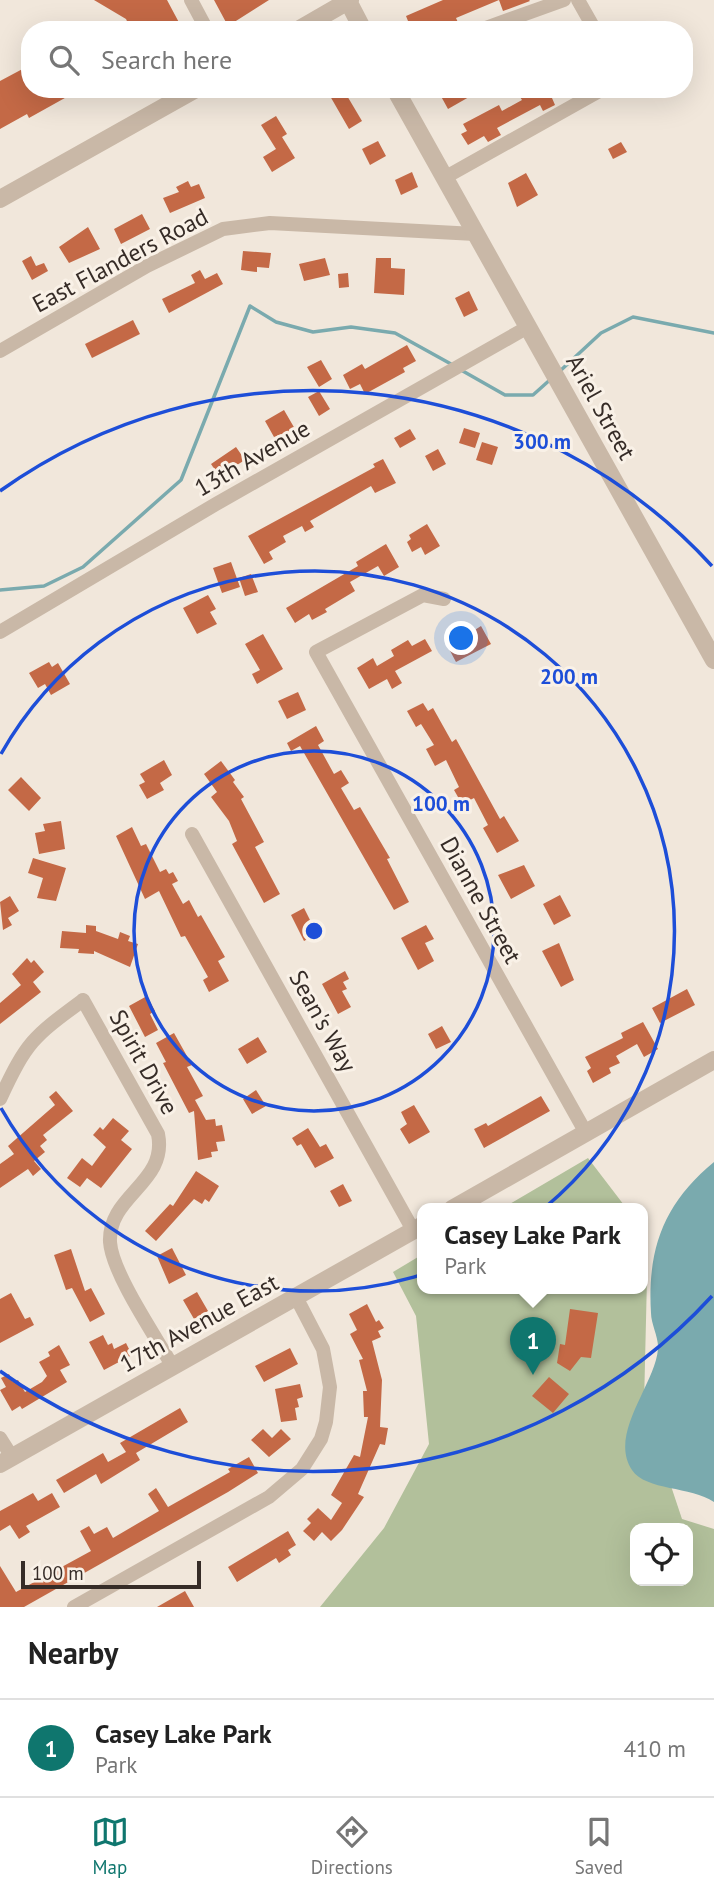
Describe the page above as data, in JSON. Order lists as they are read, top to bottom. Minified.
{"streets":{"street":["East Flanders Road","Ariel Street","13th Avenue","Dianne Street","Sean's Way","Spirit Drive","17th Avenue East"]},"crossings":[["East Flanders Road","Ariel Street"],["Ariel Street","13th Avenue"],["Spirit Drive","17th Avenue East"]],"scale_bar":"100 m","page":{"search":"Search here","popup":["Casey Lake Park","Park"],"pins":"1","scale":"100 m","heading":"Nearby","list":[{"mark":"1","name":"Casey Lake Park","note":"Park","value":"410 m"}],"nav":["Map","Directions","Saved"]},"rings":["300 m","200 m","100 m"]}
